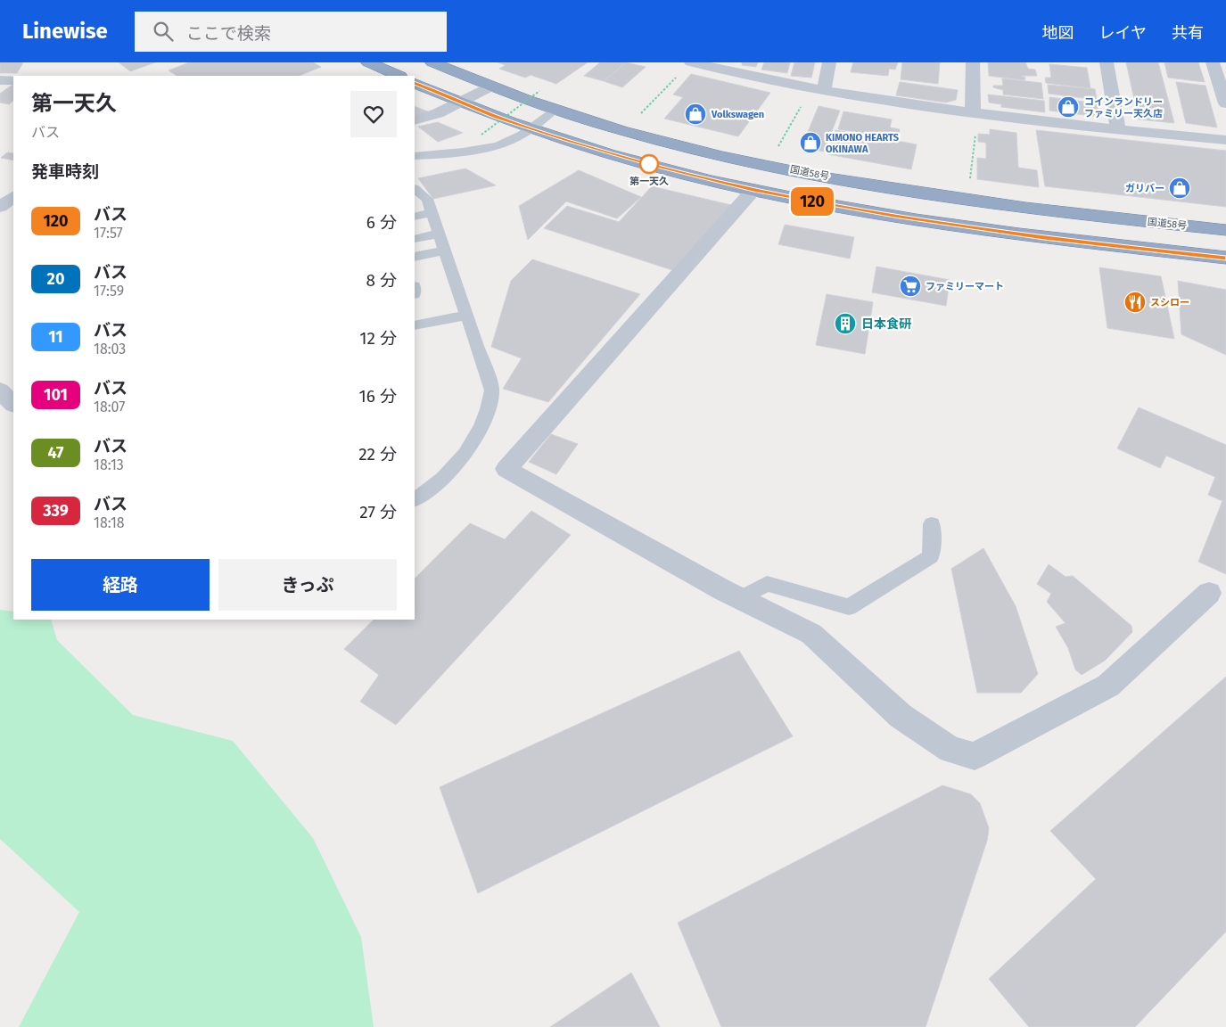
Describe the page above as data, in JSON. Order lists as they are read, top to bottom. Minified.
{"streets":{"highway":["国道58号"]},"places":{"shop":["コインランドリー ファミリー天久店","Volkswagen","KIMONO HEARTS OKINAWA","ガリバー"],"other":["第一天久"],"supermarket":["ファミリーマート"],"restaurant":["スシロー"],"building":["日本食研"]},"lines":["bus line 120"],"page":{"header":"Linewise","search":"ここで検索","nav":["地図","レイヤ","共有"],"on_map":"120","heading":[["第一天久","バス"],"発車時刻"],"list":[{"mark":"120","name":"バス","note":"17:57","value":"6 分"},{"mark":"20","name":"バス","note":"17:59","value":"8 分"},{"mark":"11","name":"バス","note":"18:03","value":"12 分"},{"mark":"101","name":"バス","note":"18:07","value":"16 分"},{"mark":"47","name":"バス","note":"18:13","value":"22 分"},{"mark":"339","name":"バス","note":"18:18","value":"27 分"}],"buttons":["経路","きっぷ"]}}
